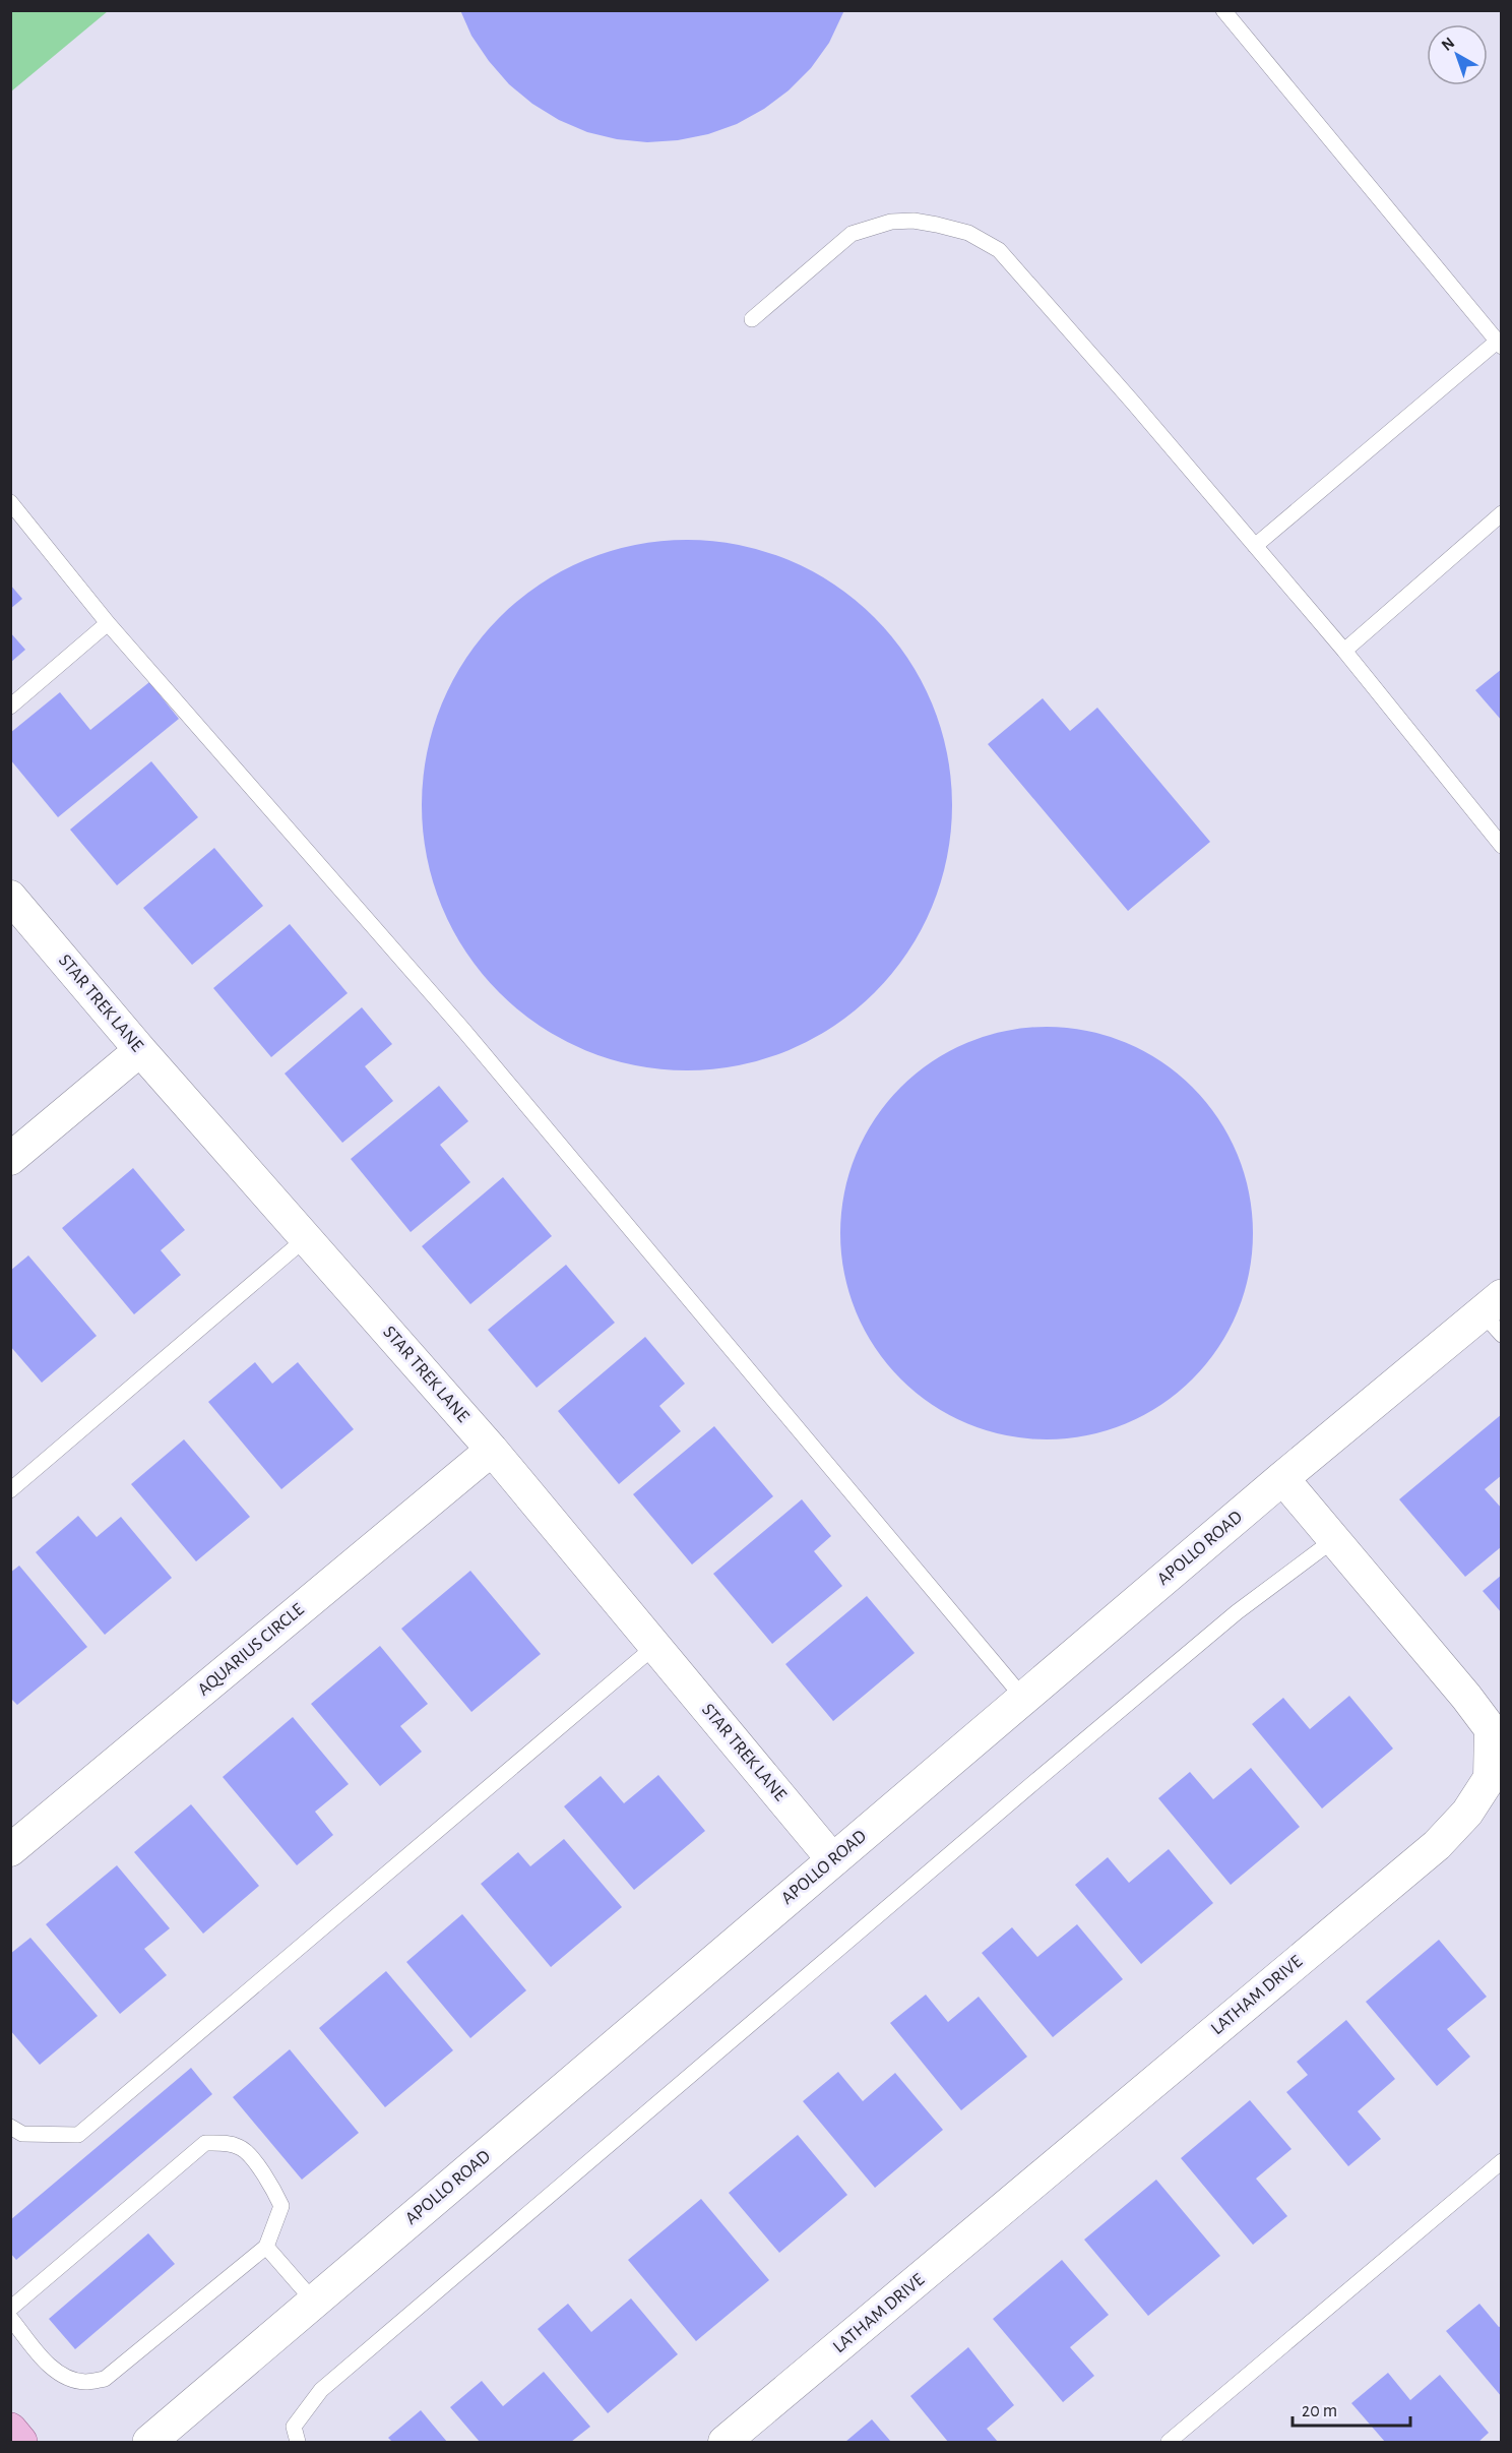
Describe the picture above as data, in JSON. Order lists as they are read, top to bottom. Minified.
{"streets":{"street":["STAR TREK LANE","APOLLO ROAD","AQUARIUS CIRCLE","LATHAM DRIVE"]},"crossings":[["STAR TREK LANE","APOLLO ROAD"],["STAR TREK LANE","AQUARIUS CIRCLE"],["APOLLO ROAD","LATHAM DRIVE"]],"scale_bar":"20 m","north":"top left"}
